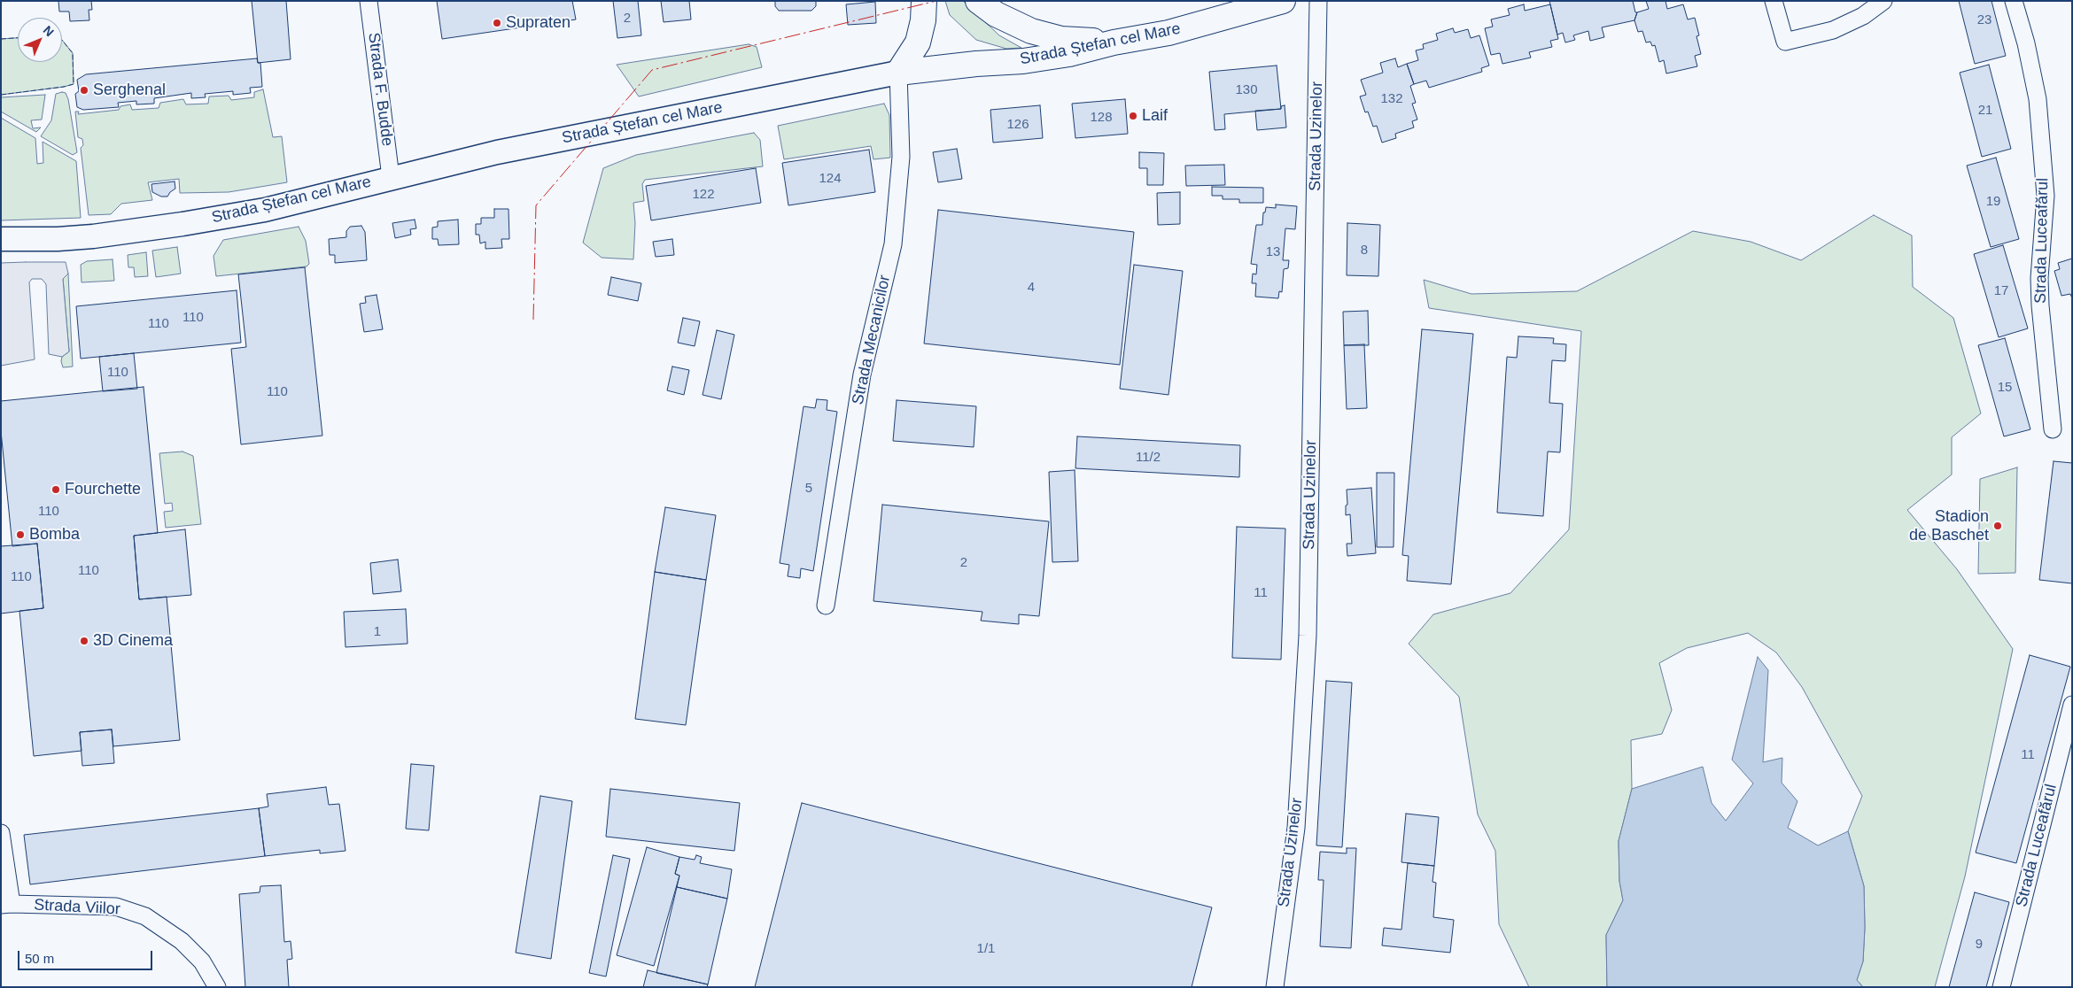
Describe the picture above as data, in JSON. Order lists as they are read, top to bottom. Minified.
{"streets":{"main road":["Strada Ștefan cel Mare"],"street":["Strada F. Budde","Strada Uzinelor","Strada Luceafărul","Strada Mecanicilor","Strada Viilor"]},"crossings":[["Strada Ștefan cel Mare","Strada F. Budde"],["Strada Ștefan cel Mare","Strada Mecanicilor"]],"places":["Supraten","Serghenal","Laif","Fourchette","Stadion de Baschet","Bomba","3D Cinema"],"house_numbers":["2","23","130","132","21","128","126","124","122","19","8","13","4","17","110","110","110","15","110","11/2","5","110","2","110","110","11","1","11","9","1/1"],"scale_bar":"50 m","north":"top right"}
